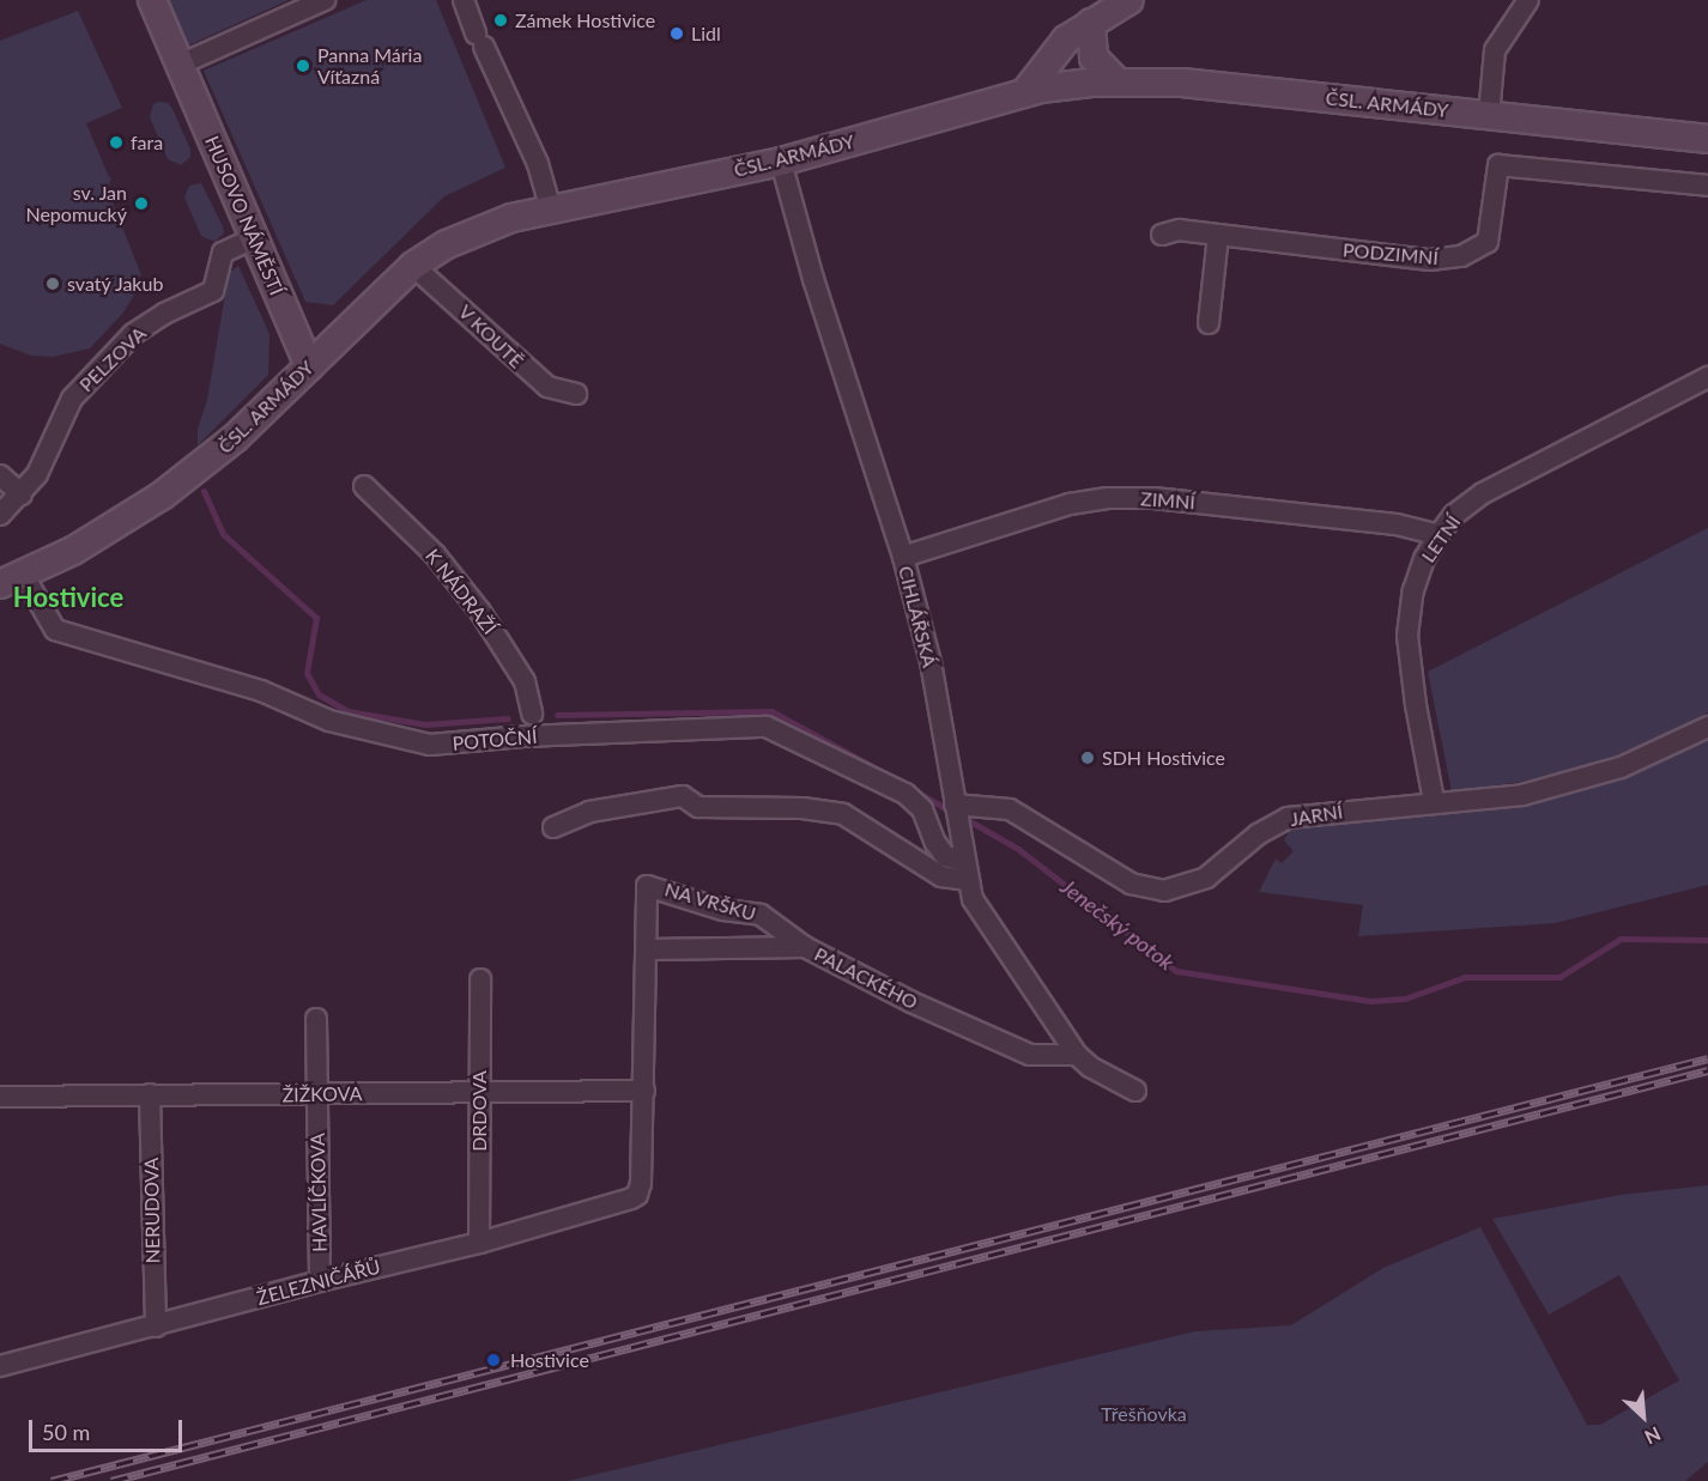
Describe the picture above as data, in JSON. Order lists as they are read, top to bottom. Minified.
{"streets":{"main road":["ČSL. ARMÁDY","HUSOVO NÁMĚSTÍ"],"street":["PODZIMNÍ","V KOUTĚ","PELZOVA","ZIMNÍ","LETNÍ","K NÁDRAŽÍ","CIHLÁŘSKÁ","POTOČNÍ","JARNÍ","NA VRŠKU","PALACKÉHO","ŽIŽKOVA","DRDOVA","HAVLÍČKOVA","NERUDOVA","ŽELEZNIČÁŘŮ"]},"crossings":[["ČSL. ARMÁDY","HUSOVO NÁMĚSTÍ"],["ČSL. ARMÁDY","V KOUTĚ"],["ČSL. ARMÁDY","CIHLÁŘSKÁ"],["ČSL. ARMÁDY","POTOČNÍ"],["HUSOVO NÁMĚSTÍ","PELZOVA"],["ZIMNÍ","LETNÍ"],["ZIMNÍ","CIHLÁŘSKÁ"],["LETNÍ","JARNÍ"],["CIHLÁŘSKÁ","POTOČNÍ"],["CIHLÁŘSKÁ","JARNÍ"],["CIHLÁŘSKÁ","PALACKÉHO"],["NA VRŠKU","PALACKÉHO"],["ŽIŽKOVA","DRDOVA"],["ŽIŽKOVA","HAVLÍČKOVA"],["ŽIŽKOVA","NERUDOVA"],["ŽIŽKOVA","ŽELEZNIČÁŘŮ"],["DRDOVA","ŽELEZNIČÁŘŮ"],["HAVLÍČKOVA","ŽELEZNIČÁŘŮ"],["NERUDOVA","ŽELEZNIČÁŘŮ"]],"districts":["Hostivice"],"water":["Jenečský potok"],"parks":["Třešňovka"],"places":["Zámek Hostivice","Lidl","Panna Mária Víťazná","fara","sv. Jan Nepomucký","svatý Jakub","SDH Hostivice","Hostivice"],"scale_bar":"50 m","north":"bottom right"}
